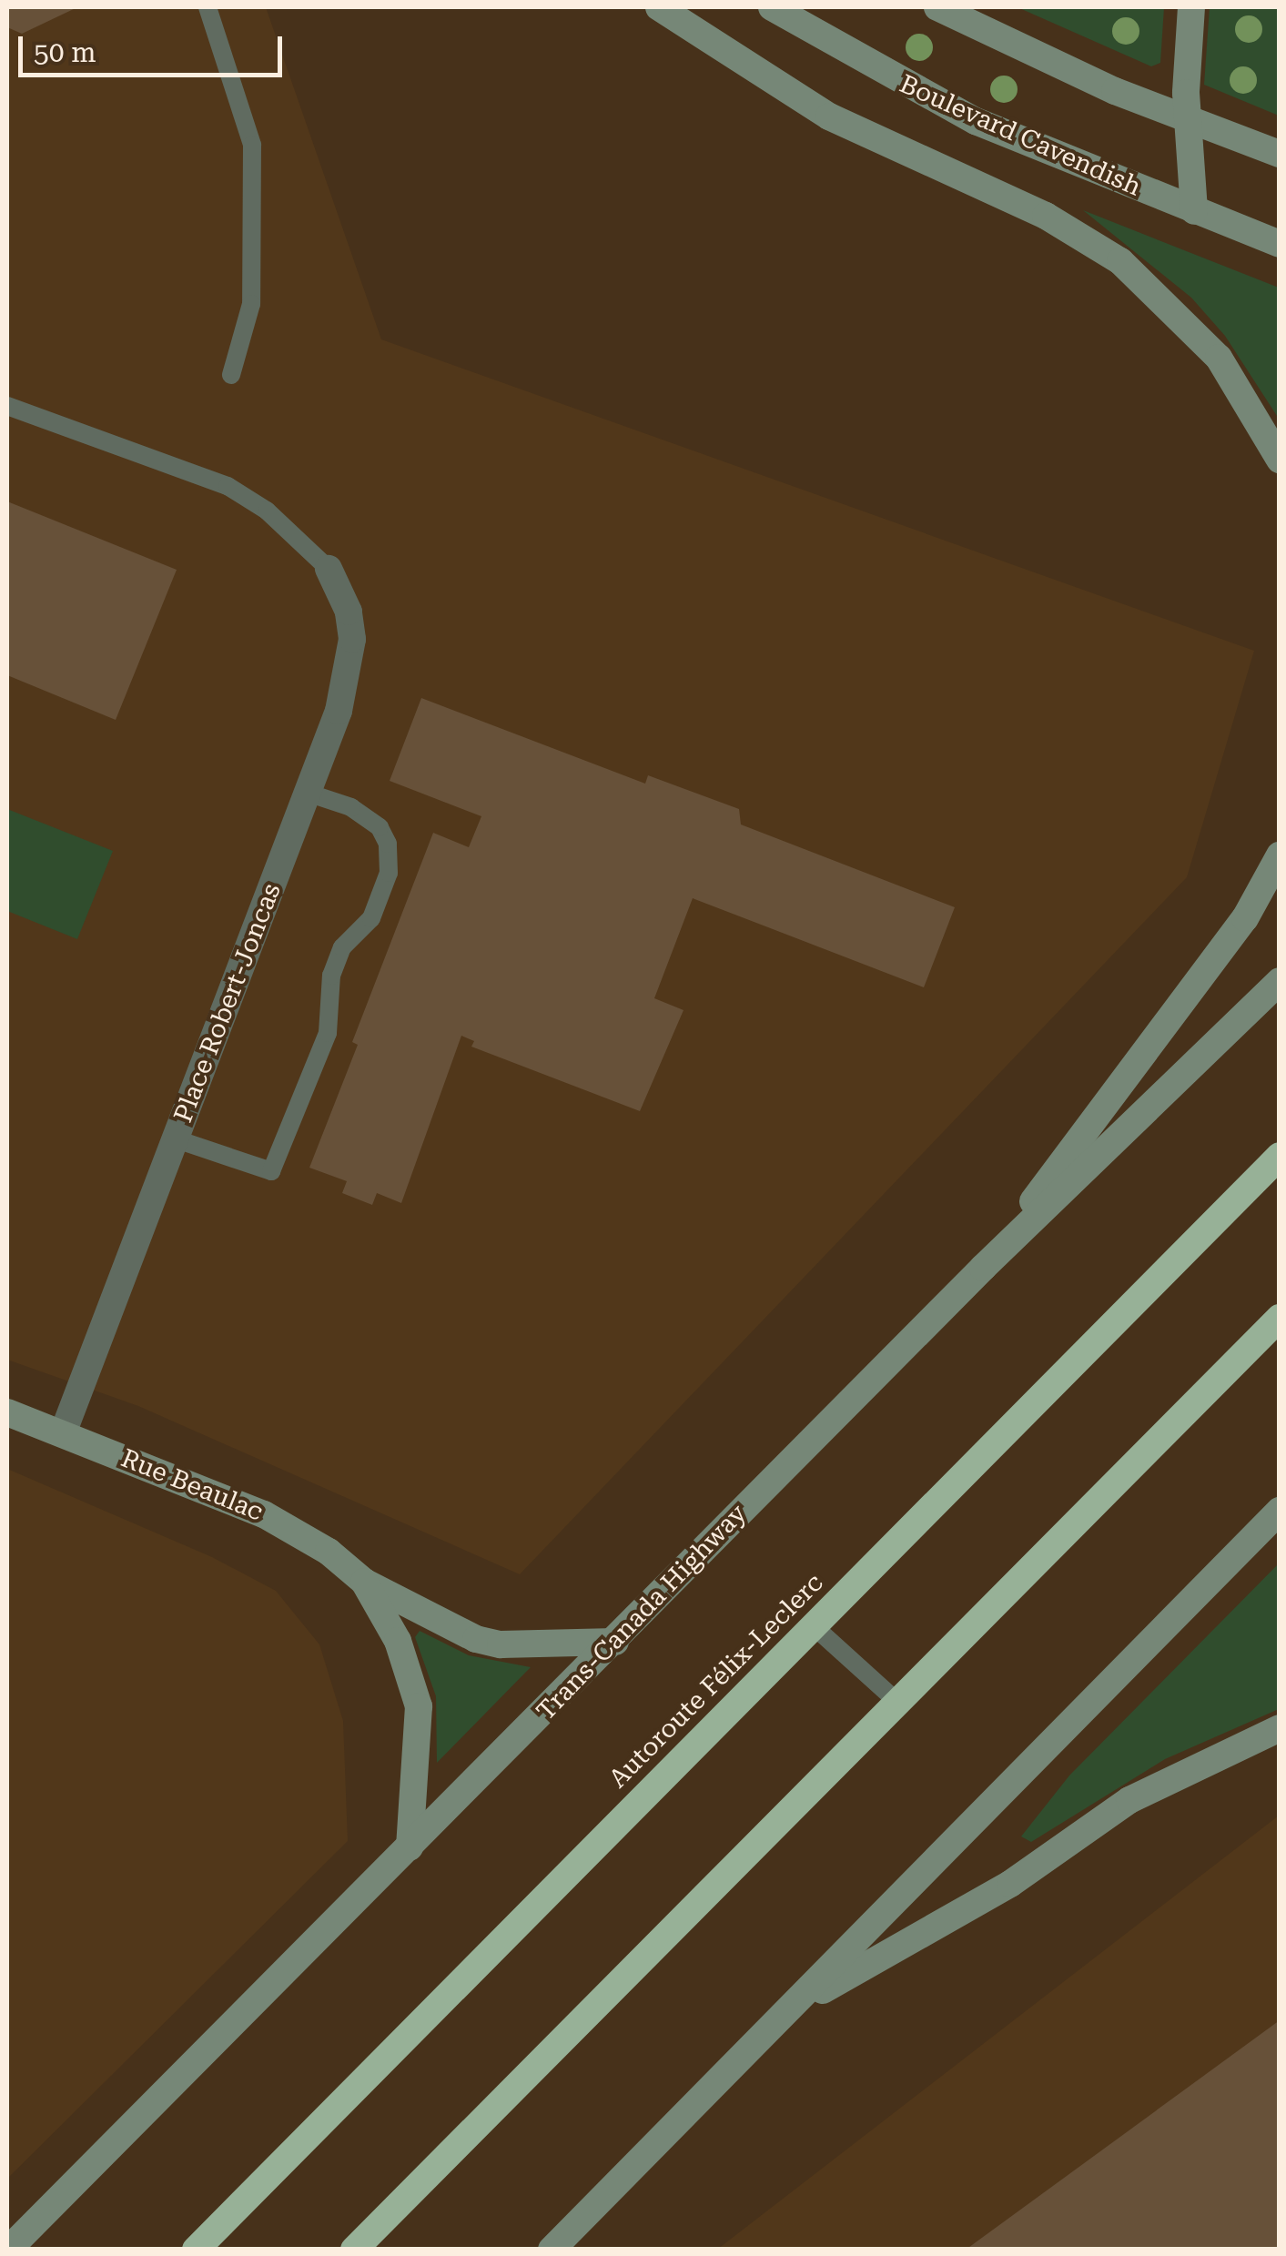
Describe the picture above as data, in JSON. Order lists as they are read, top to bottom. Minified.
{"streets":{"highway":["Autoroute Félix-Leclerc"],"main road":["Boulevard Cavendish","Rue Beaulac","Trans-Canada Highway"],"street":["Place Robert-Joncas"]},"crossings":[["Place Robert-Joncas","Rue Beaulac"],["Rue Beaulac","Trans-Canada Highway"]],"scale_bar":"50 m"}
